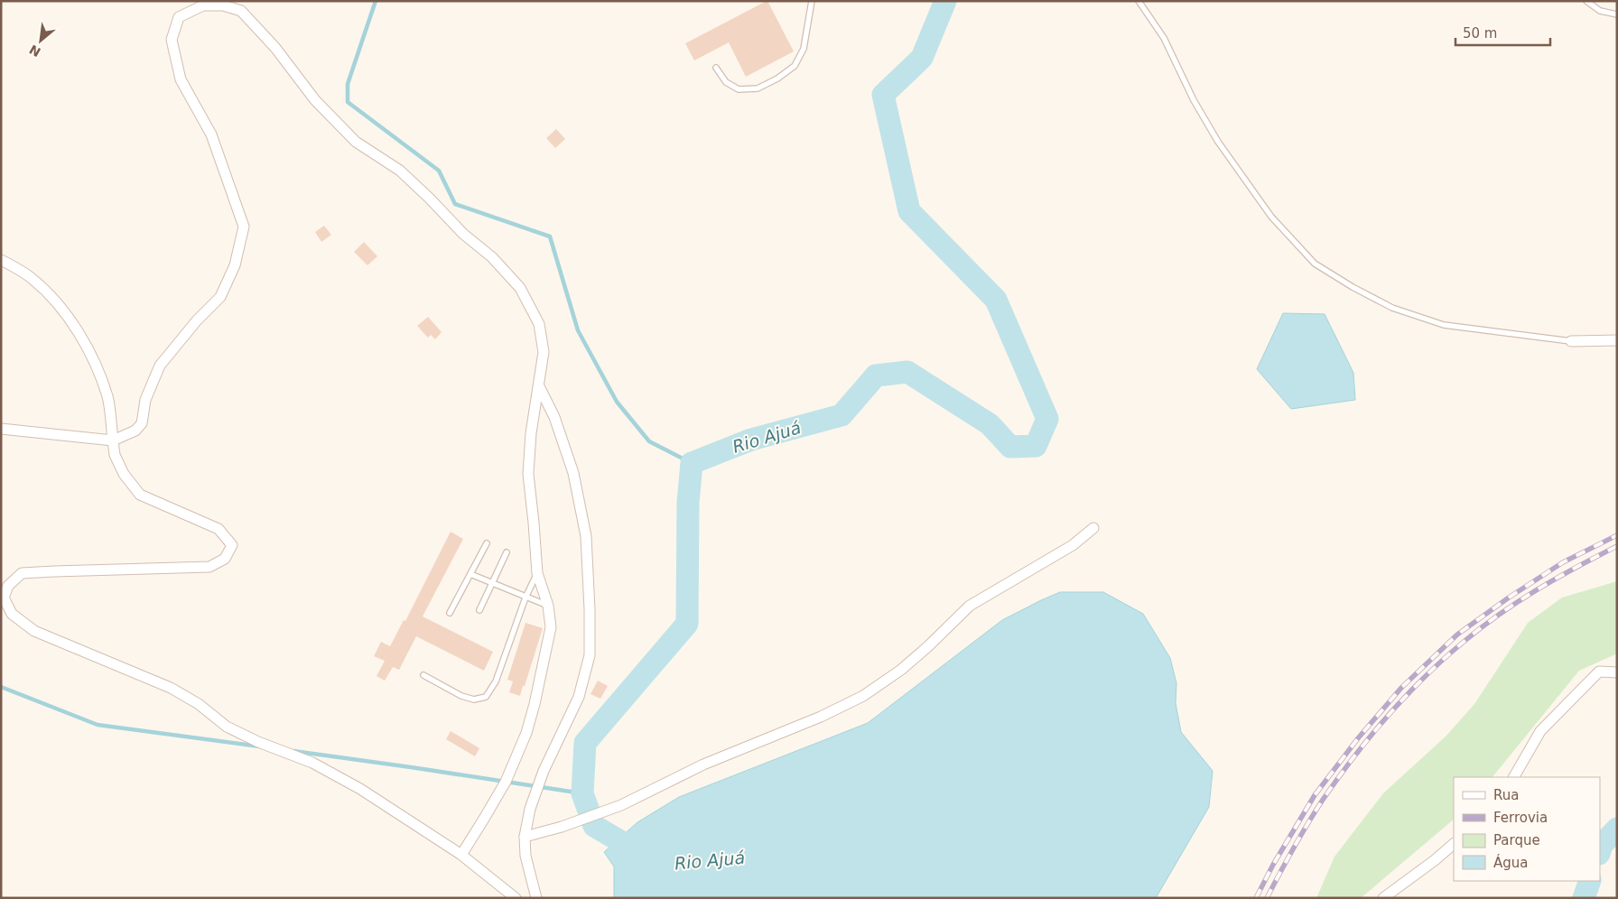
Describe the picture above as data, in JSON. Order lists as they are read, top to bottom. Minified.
{"water":["Rio Ajuá"],"legend":["Rua","Ferrovia","Parque","Água"],"scale_bar":"50 m","north":"bottom left"}
